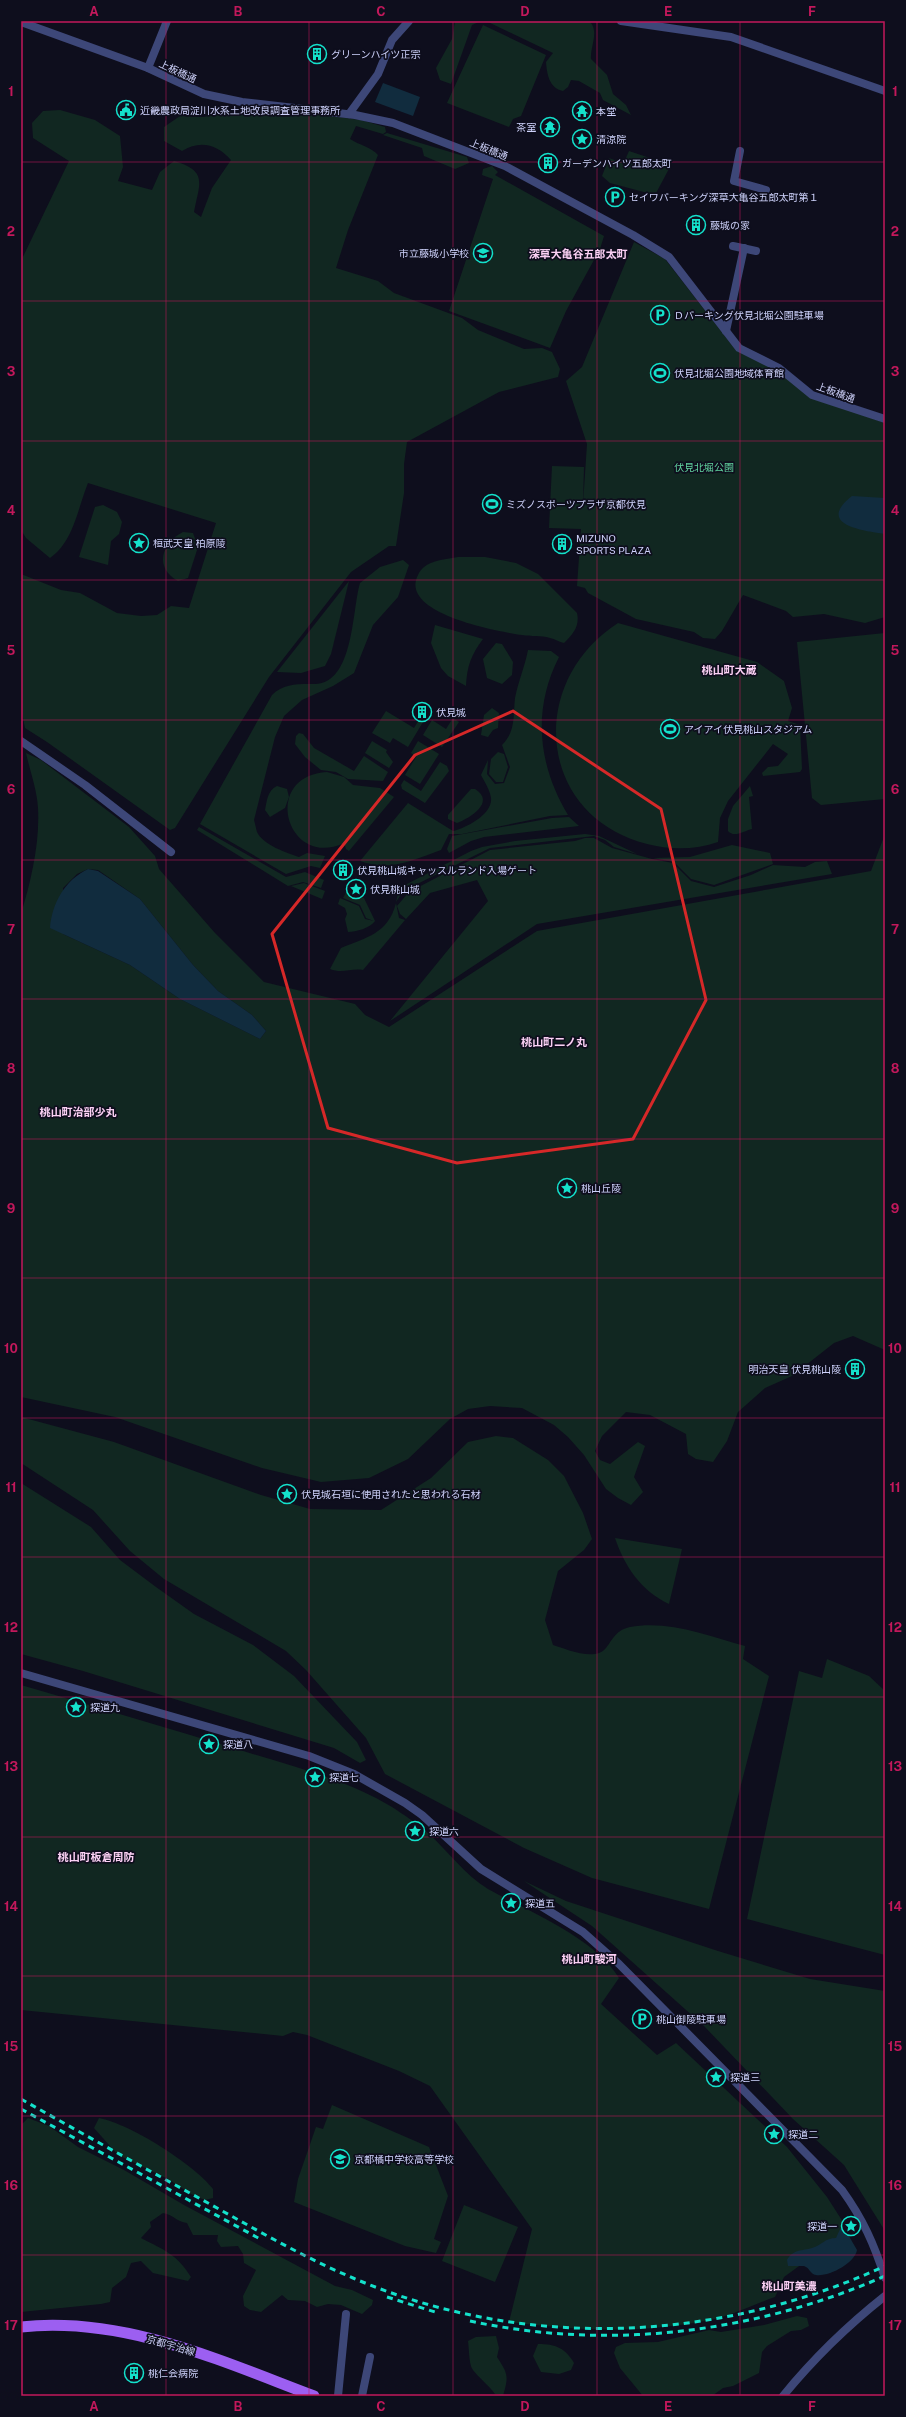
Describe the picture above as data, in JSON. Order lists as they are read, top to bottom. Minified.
{"streets":{"main road":["京都宇治線"],"street":["上板橋通"]},"districts":["深草大亀谷五郎太町","桃山町大蔵","桃山町二ノ丸","桃山町治部少丸","桃山町板倉周防","桃山町駿河","桃山町美濃"],"parks":["伏見北堀公園"],"places":{"building":["グリーンハイツ正宗","ガーデンハイツ五郎太町","藤城の家","MIZUNO SPORTS PLAZA","伏見城","伏見桃山城キャッスルランド入場ゲート","明治天皇 伏見桃山陵","桃仁会病院"],"public building":["近畿農政局淀川水系土地改良調査管理事務所"],"temple":["本堂","茶室"],"place":["清涼院","桓武天皇 柏原陵","伏見桃山城","桃山丘陵","伏見城石垣に使用されたと思われる石材","探道九","探道八","探道七","探道六","探道五","探道三","探道二","探道一"],"parking":["セイワパーキング深草大亀谷五郎太町第１","Ｄパーキング伏見北堀公園駐車場","桃山御陵駐車場"],"school or university":["市立藤城小学校","京都橘中学校高等学校"],"sports":["伏見北堀公園地域体育館","ミズノスポーツプラザ京都伏見","アイアイ伏見桃山スタジアム"]},"grid":{"columns":["A","B","C","D","E","F"],"rows":["1","2","3","4","5","6","7","8","9","10","11","12","13","14","15","16","17"]}}
